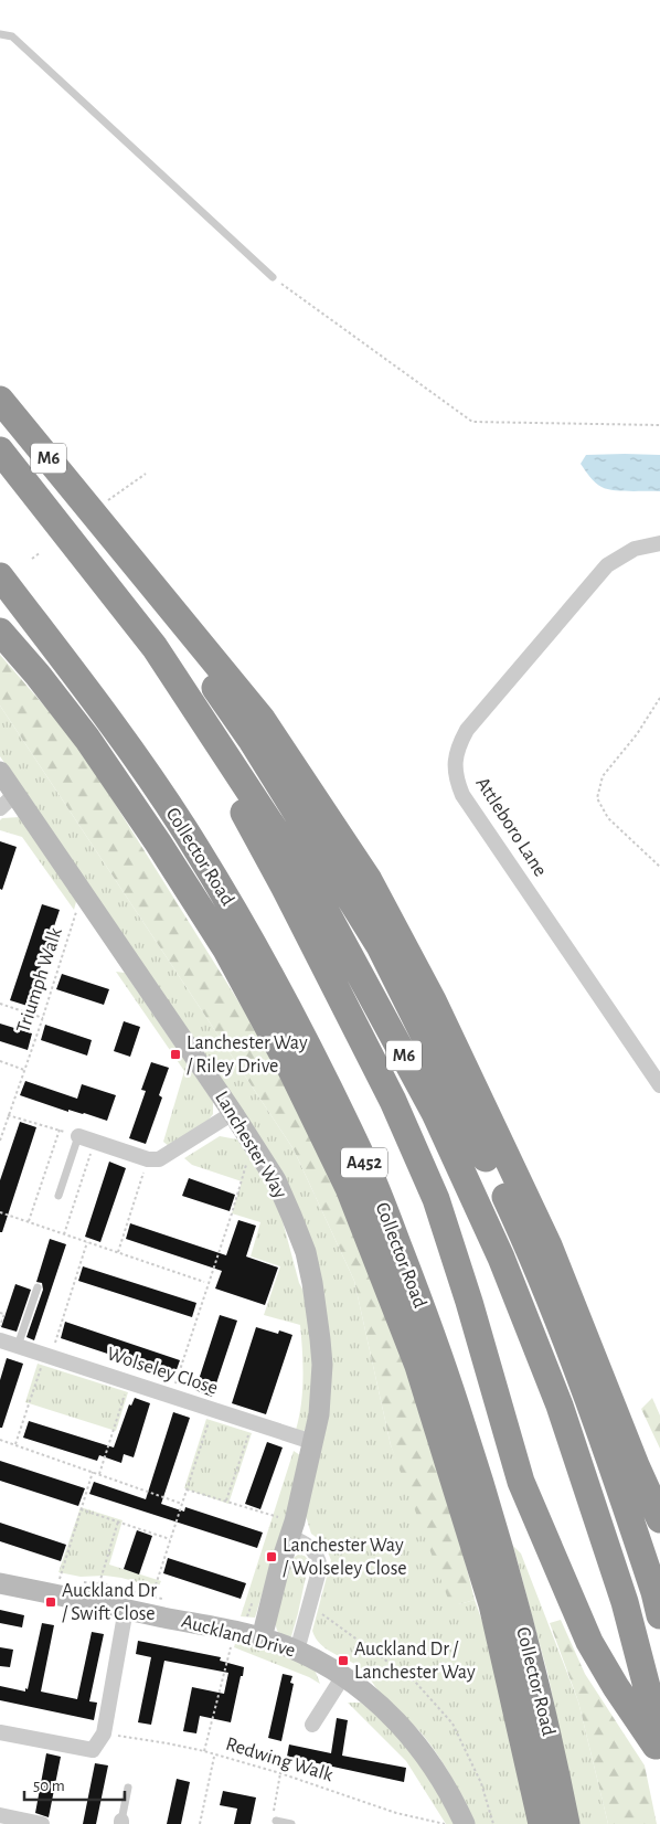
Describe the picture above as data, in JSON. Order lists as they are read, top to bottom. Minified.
{"streets":{"highway":["M6","Collector Road","A452"],"street":["Attleboro Lane","Lanchester Way","Wolseley Close","Auckland Drive"],"path":["Triumph Walk","Redwing Walk"]},"crossings":[["Triumph Walk","Lanchester Way"],["Lanchester Way","Wolseley Close"],["Lanchester Way","Auckland Drive"]],"places":{"transit":["Lanchester Way / Riley Drive","Lanchester Way / Wolseley Close","Auckland Dr / Swift Close","Auckland Dr / Lanchester Way"]},"scale_bar":"50 m"}
